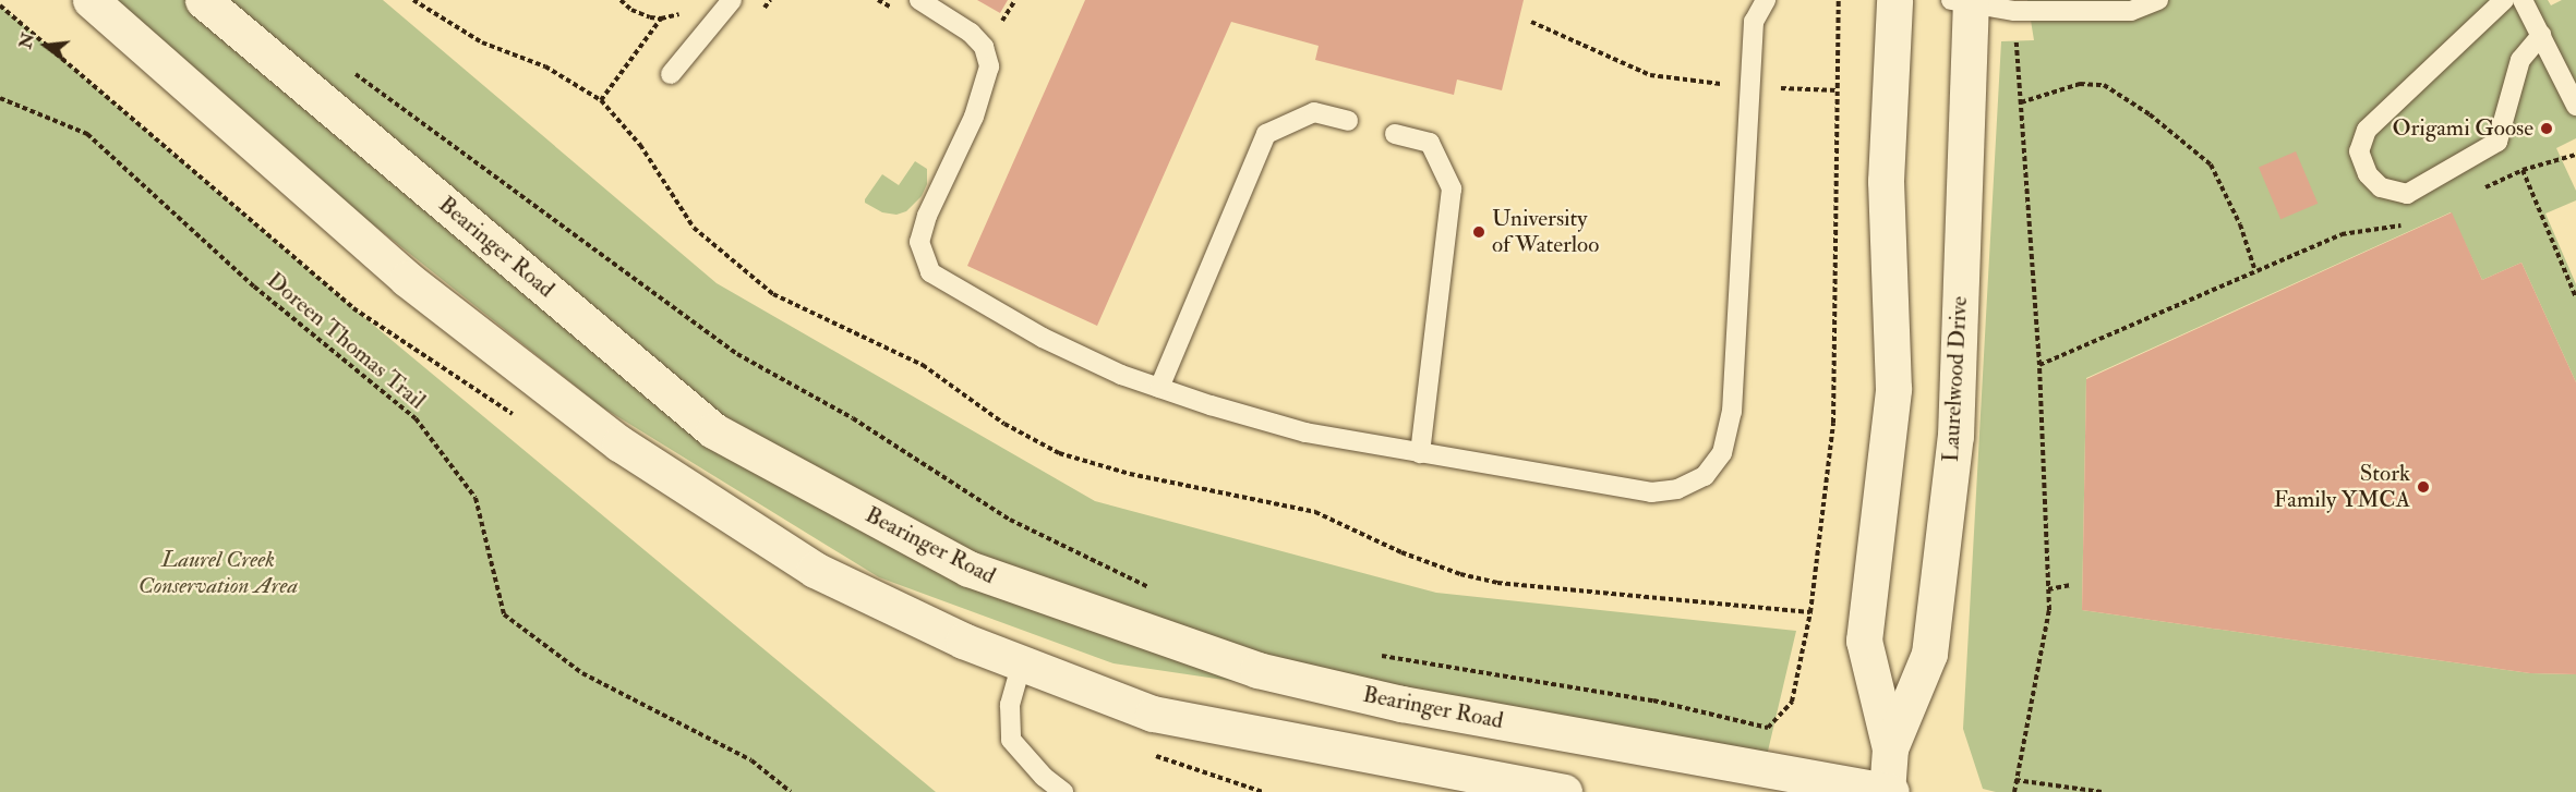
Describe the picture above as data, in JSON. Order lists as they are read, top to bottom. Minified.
{"streets":{"main road":["Bearinger Road","Laurelwood Drive"],"path":["Doreen Thomas Trail"]},"crossings":[["Bearinger Road","Laurelwood Drive"]],"parks":["Laurel Creek Conservation Area"],"places":["Origami Goose","University of Waterloo","Stork Family YMCA"],"north":"left"}
